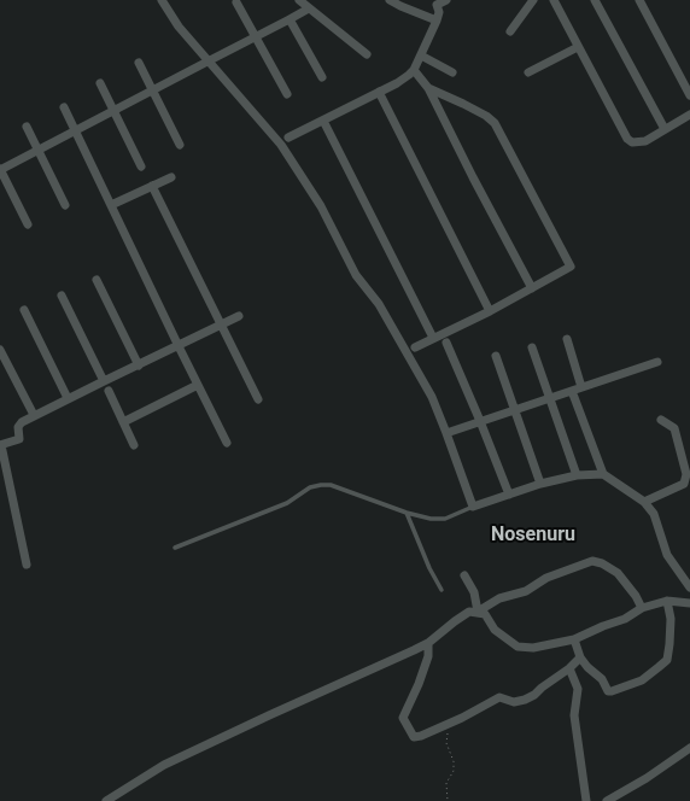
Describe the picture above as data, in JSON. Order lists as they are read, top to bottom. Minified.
{"districts":["Nosenuru"]}
